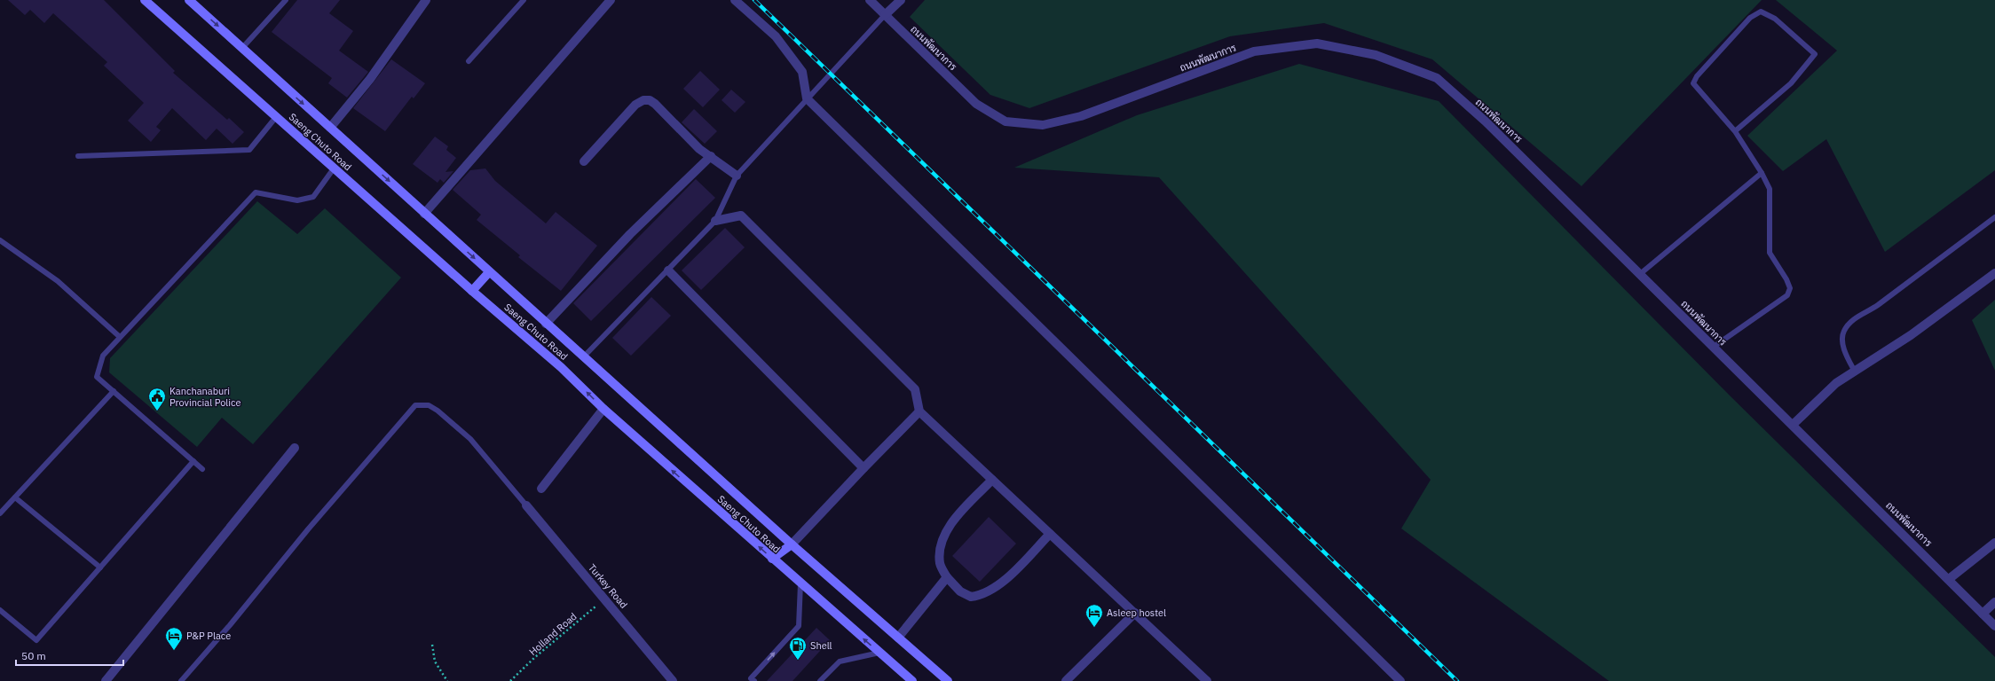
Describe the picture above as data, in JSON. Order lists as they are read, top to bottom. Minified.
{"streets":{"main road":["Saeng Chuto Road"],"street":["ถนนพัฒนาการ","Turkey Road"],"path":["Holland Road"]},"crossings":[["Turkey Road","Holland Road"]],"places":{"public building":["Kanchanaburi Provincial Police"],"hotel":["Asleep hostel","P&P Place"],"fuel station":["Shell"]},"scale_bar":"50 m"}
